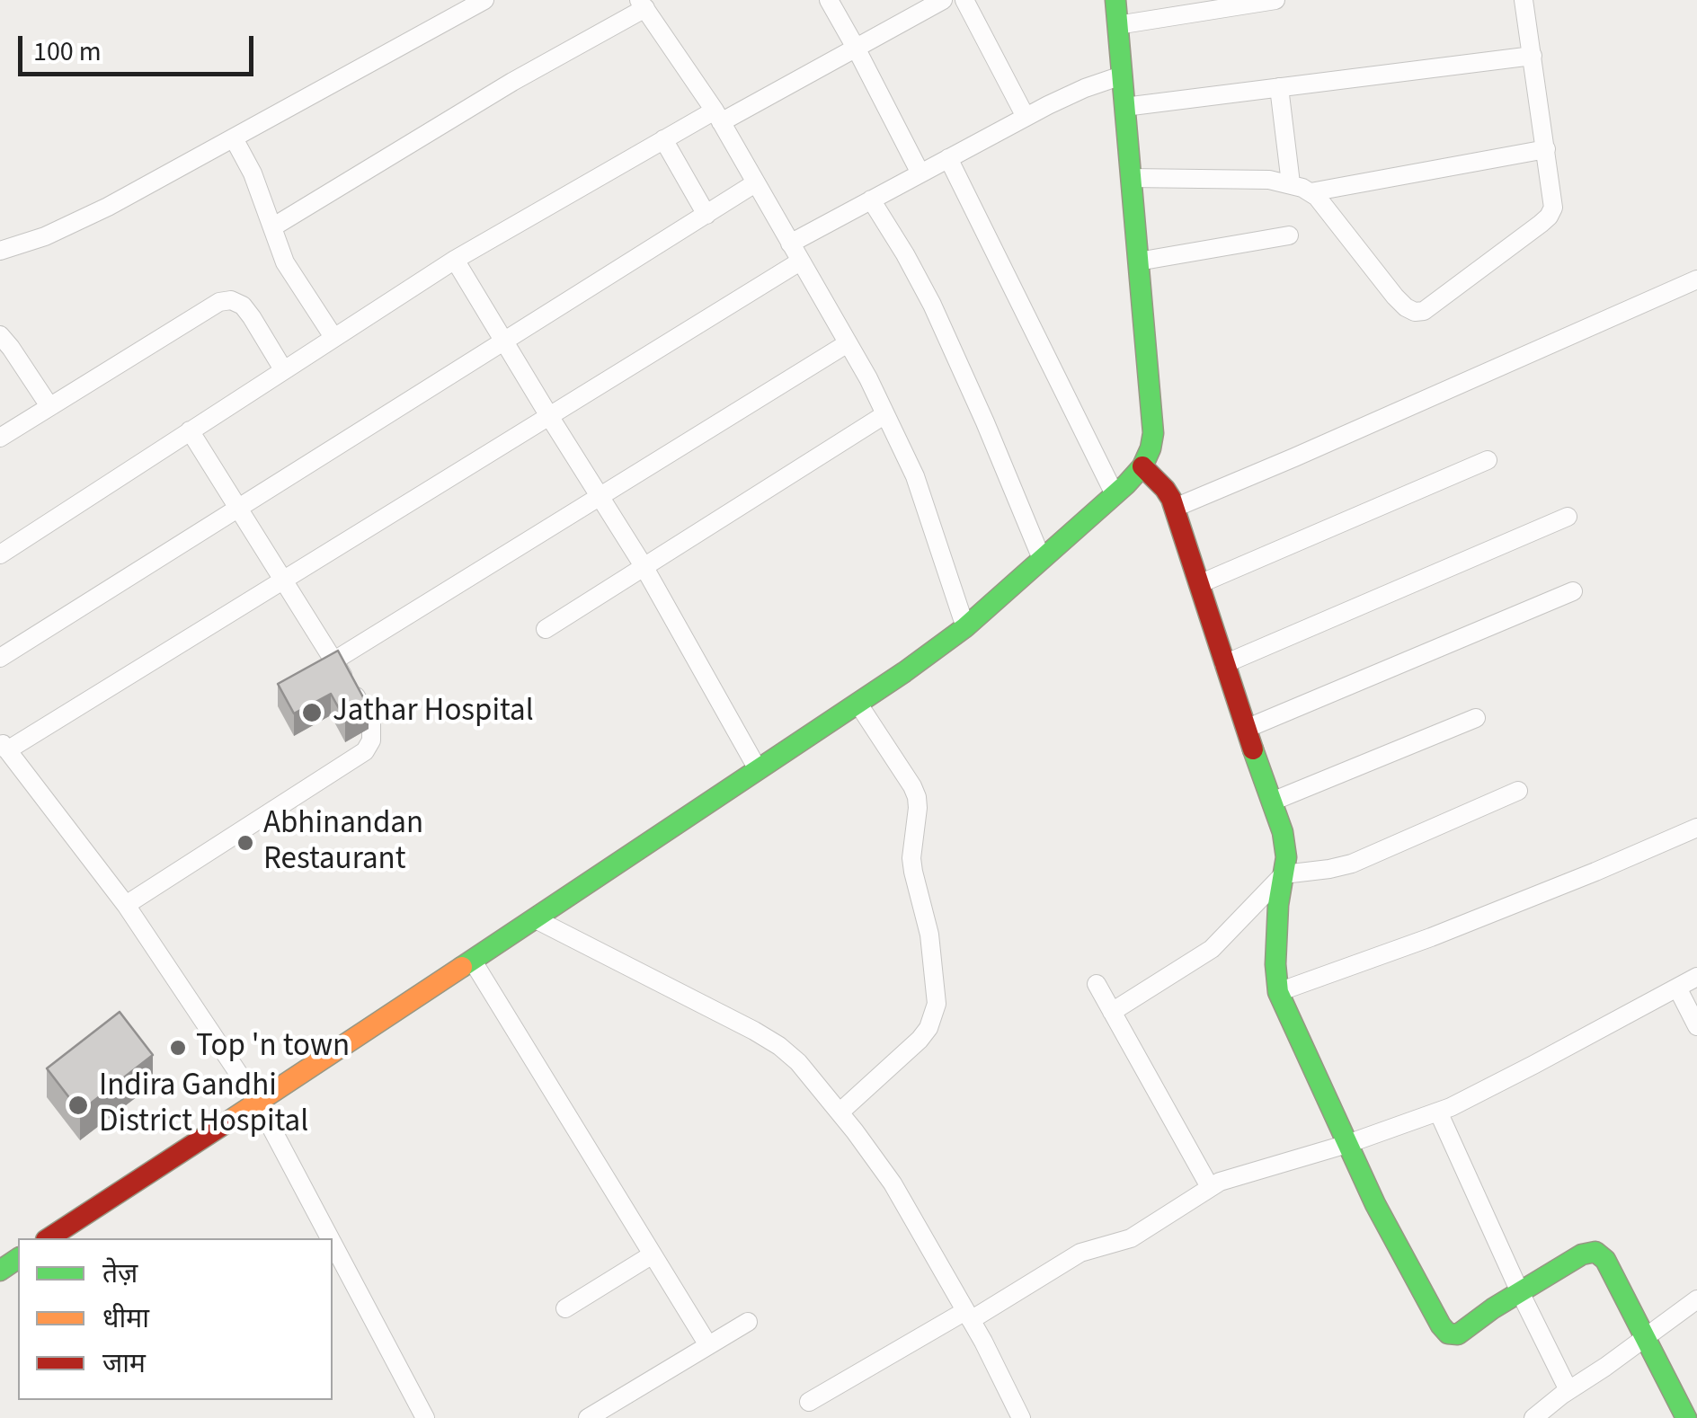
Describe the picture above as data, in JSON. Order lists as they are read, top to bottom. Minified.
{"places":["Jathar Hospital","Abhinandan Restaurant","Top 'n town","Indira Gandhi District Hospital"],"legend":["तेज़","धीमा","जाम"],"scale_bar":"100 m"}
